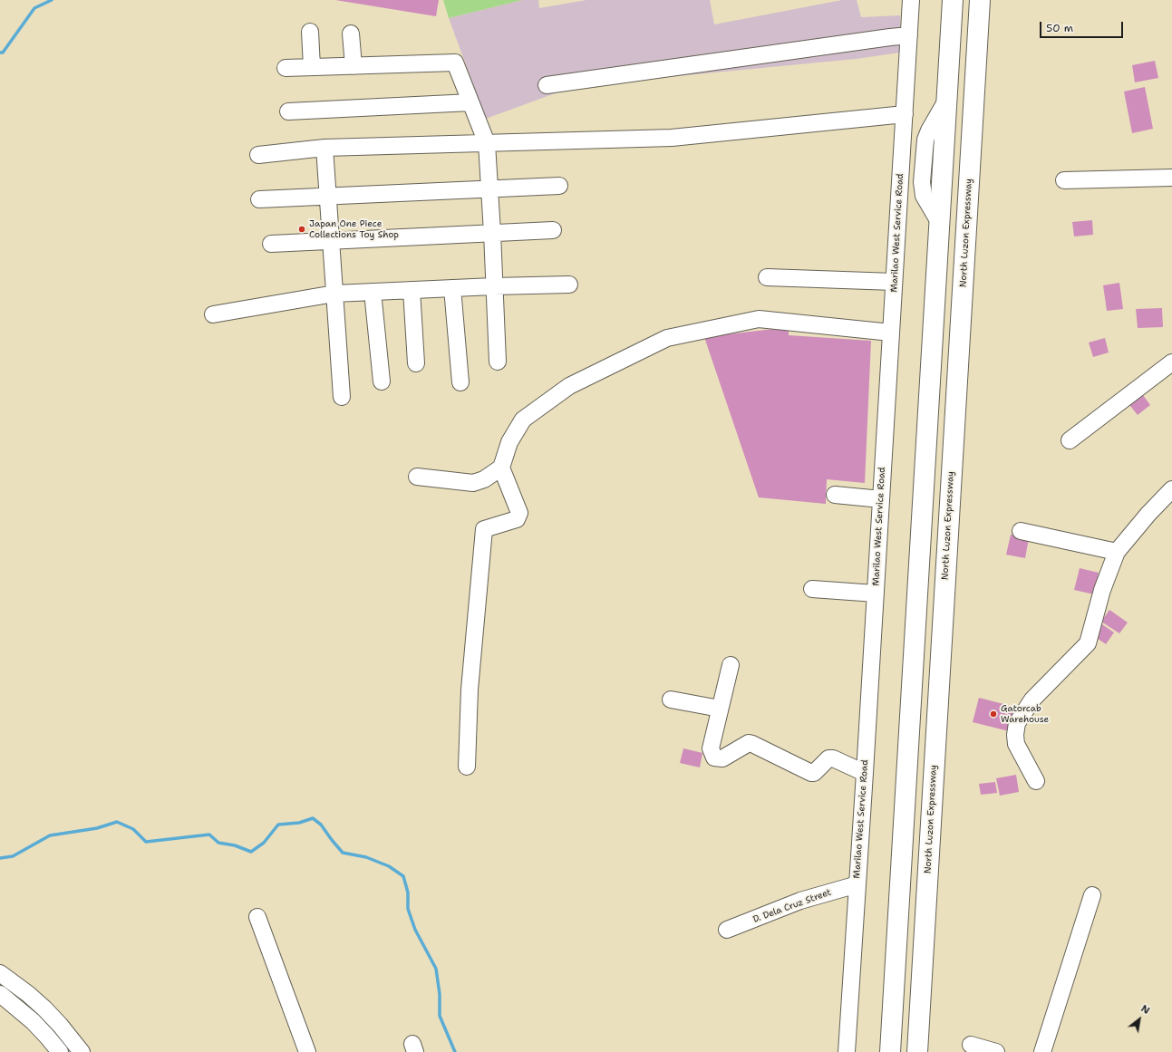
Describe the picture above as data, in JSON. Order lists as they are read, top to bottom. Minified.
{"streets":{"highway":["North Luzon Expressway"],"street":["Marilao West Service Road","D. Dela Cruz Street"]},"crossings":[["Marilao West Service Road","D. Dela Cruz Street"]],"places":["Japan One Piece Collections Toy Shop","Gatorcab Warehouse"],"scale_bar":"50 m","north":"top right"}
